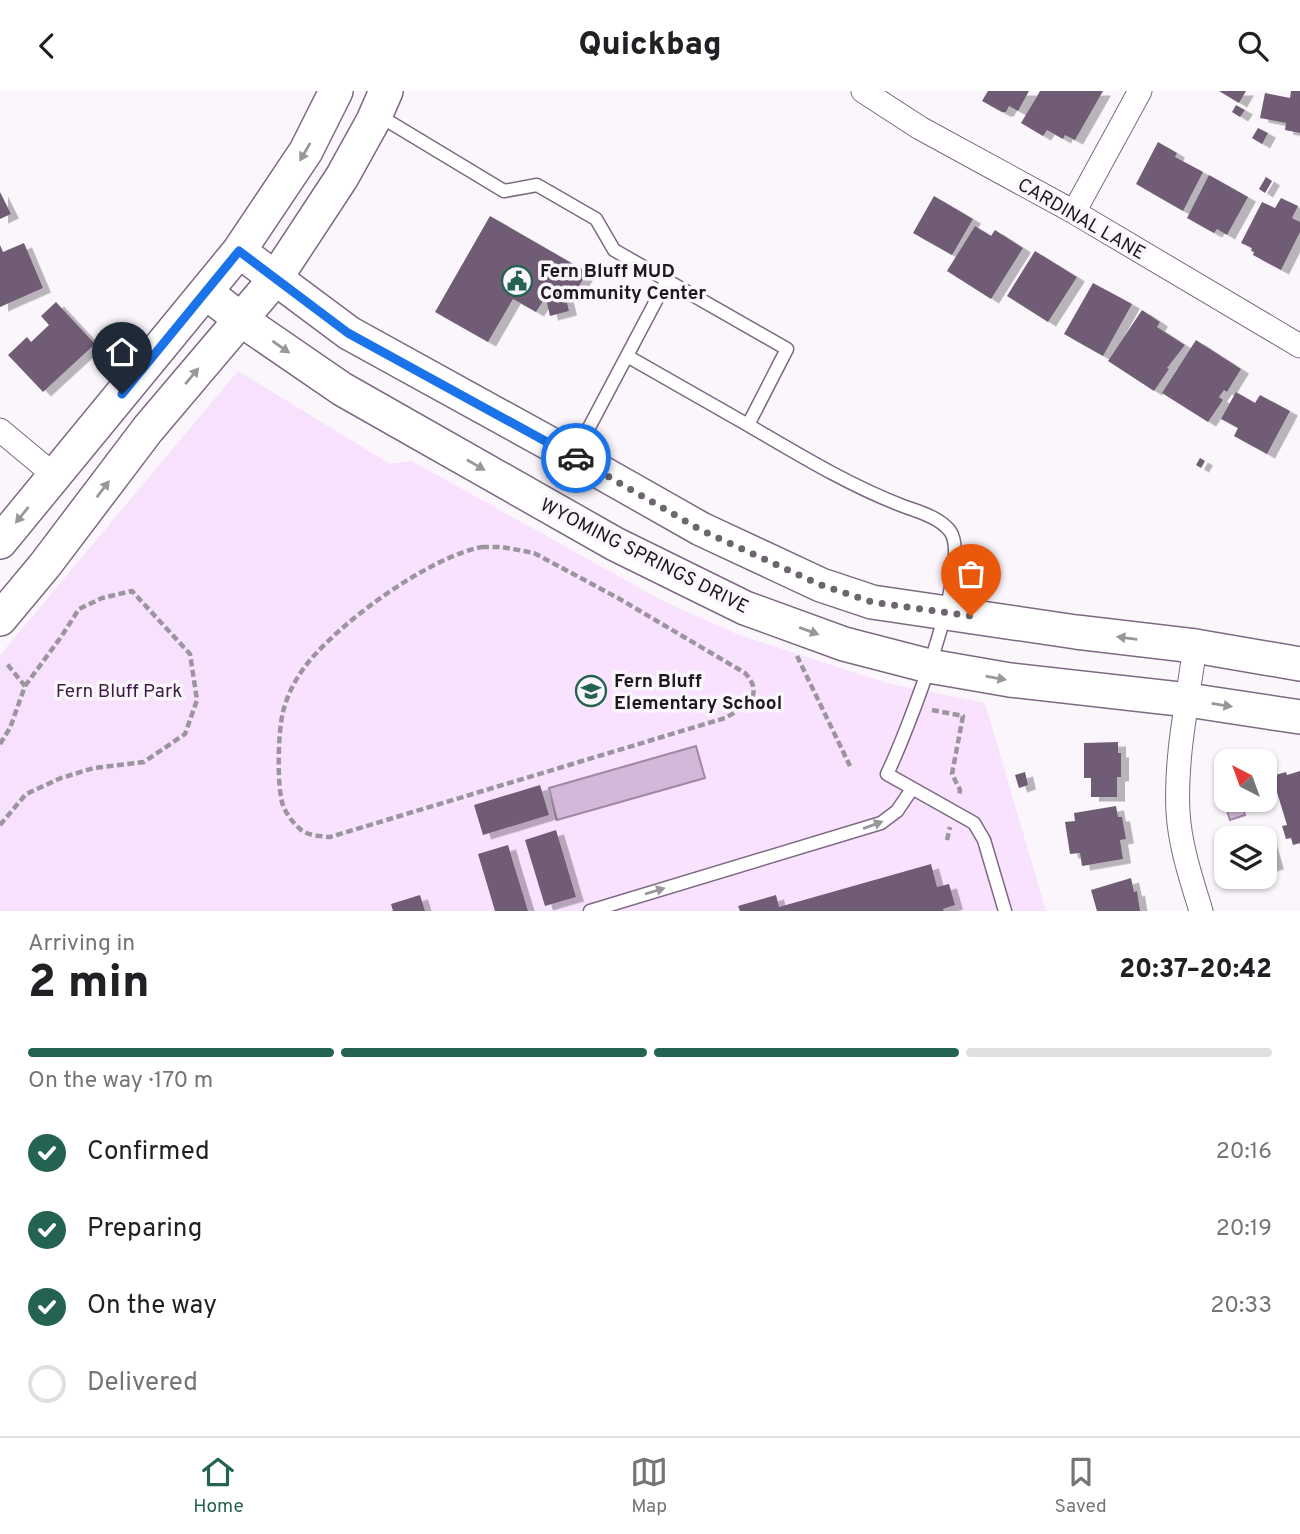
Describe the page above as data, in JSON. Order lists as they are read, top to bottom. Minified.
{"streets":{"street":["CARDINAL LANE","WYOMING SPRINGS DRIVE"]},"parks":["Fern Bluff Park"],"places":{"public building":["Fern Bluff MUD Community Center"],"school or university":["Fern Bluff Elementary School"]},"north":"top left","page":{"header":"Quickbag","heading":["2 min","Arriving in","20:37–20:42"],"bar":"On the way · 170 m","list":[["Confirmed","20:16"],["Preparing","20:19"],["On the way","20:33"],"Delivered"],"tabs":["Home","Map","Saved"]}}
